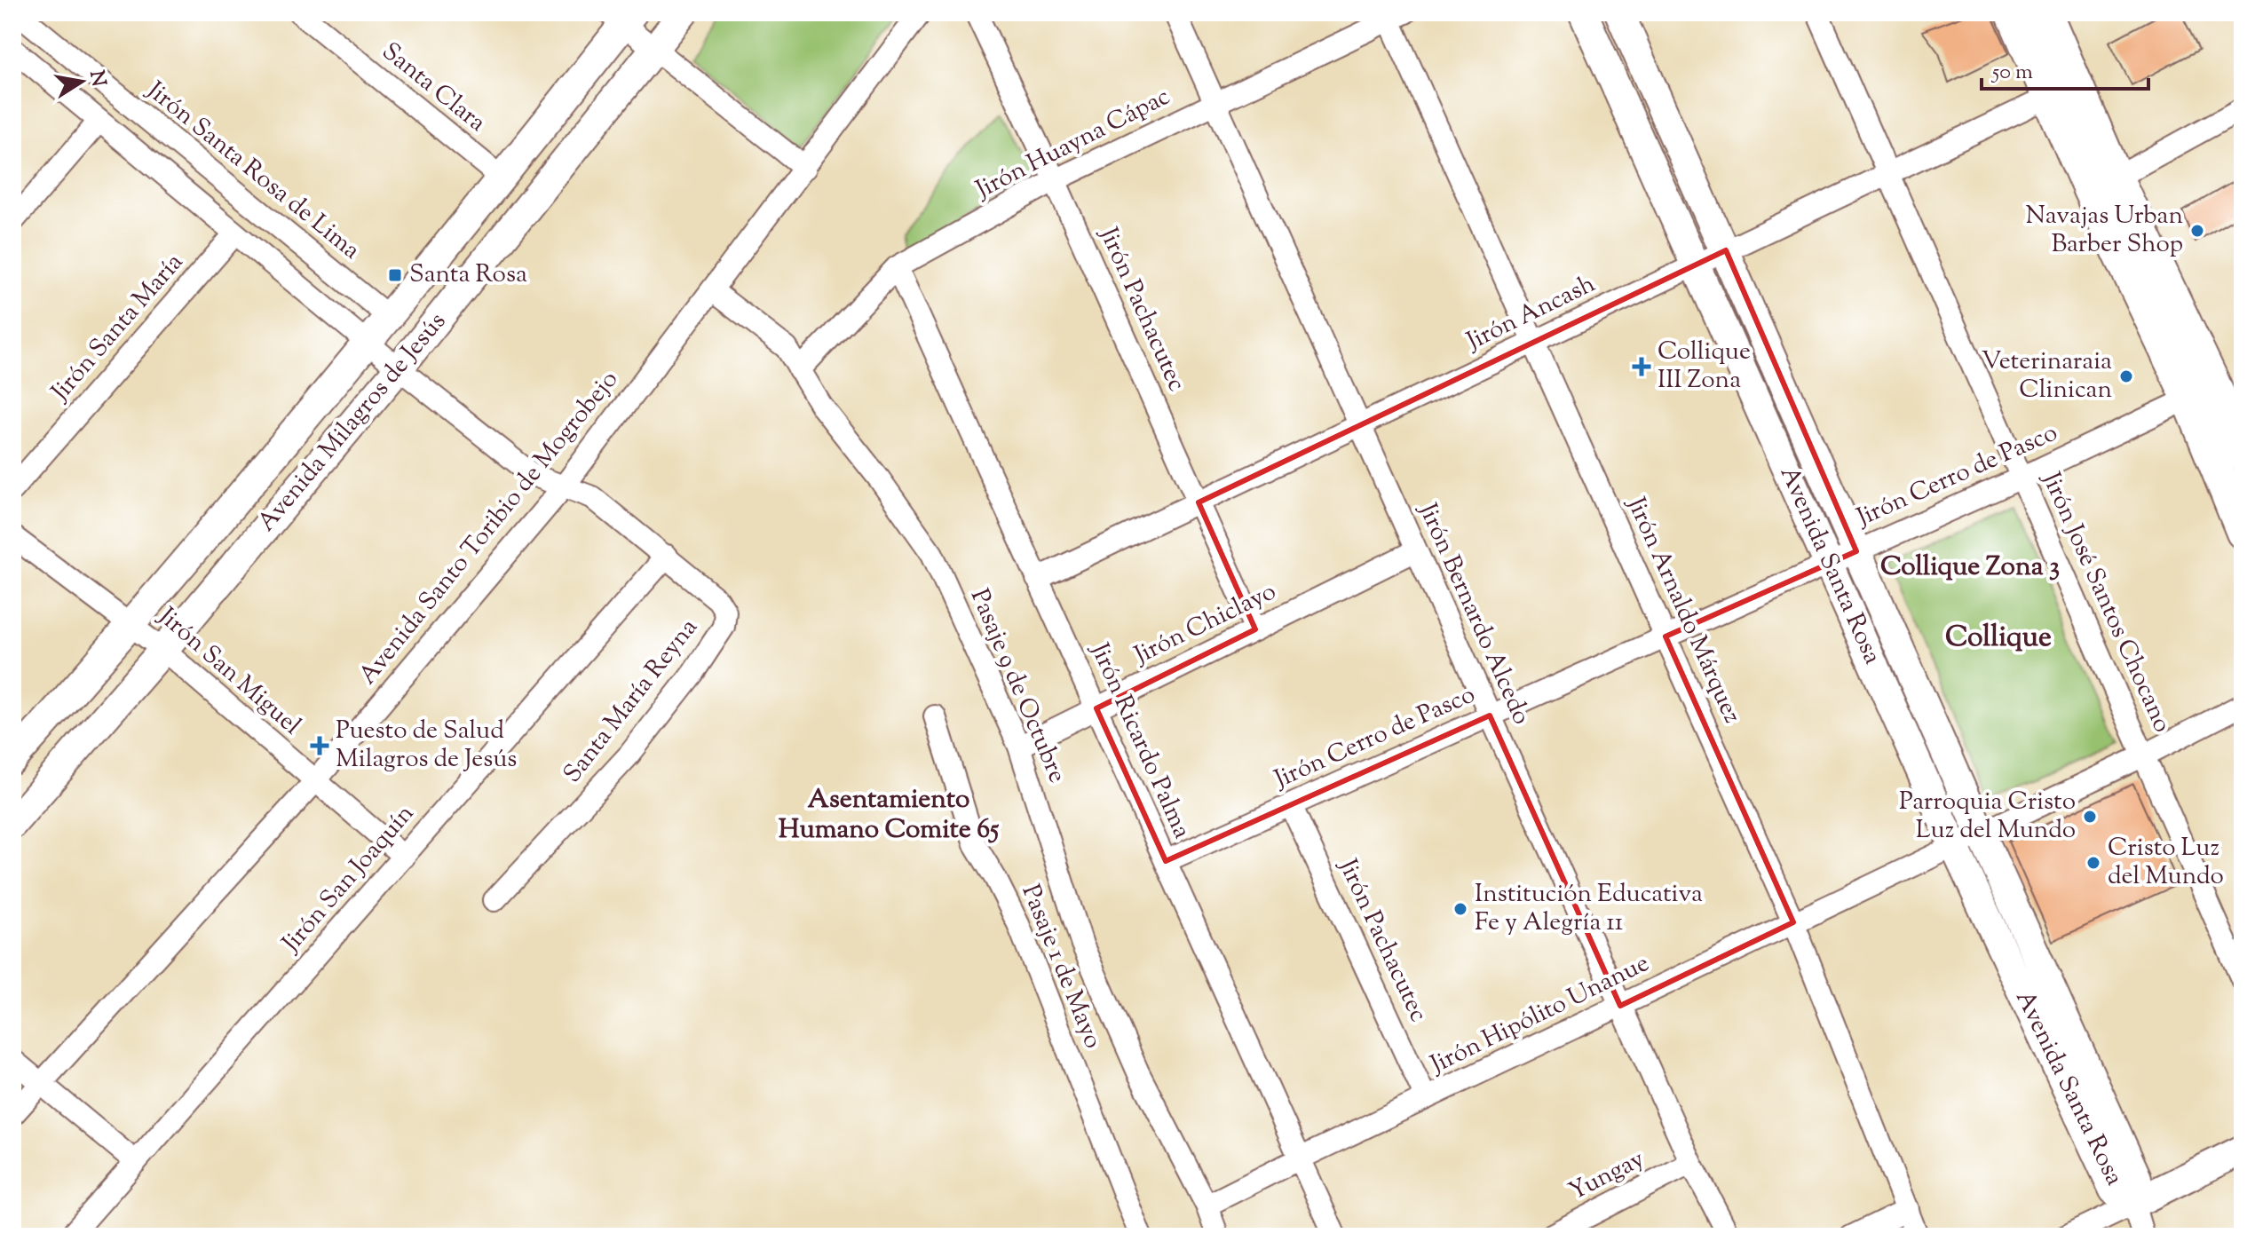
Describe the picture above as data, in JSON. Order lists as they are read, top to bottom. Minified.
{"streets":{"street":["Santa Clara","Jirón Huayna Cápac","Jirón Santa Rosa de Lima","Jirón Pachacutec","Jirón Ancash","Jirón Santa María","Avenida Milagros de Jesús","Jirón Cerro de Pasco","Avenida Santo Toribio de Mogrobejo","Avenida Santa Rosa","Jirón José Santos Chocano","Jirón Arnaldo Márquez","Jirón Bernardo Alcedo","Jirón Chiclayo","Jirón San Miguel","Pasaje 9 de Octubre","Santa María Reyna","Jirón Ricardo Palma","Jirón San Joaquín","Pasaje 1 de Mayo","Jirón Hipólito Unanue","Yungay"]},"crossings":[["Santa Clara","Avenida Milagros de Jesús"],["Jirón Huayna Cápac","Jirón Pachacutec"],["Jirón Huayna Cápac","Jirón Arnaldo Márquez"],["Jirón Huayna Cápac","Jirón Bernardo Alcedo"],["Jirón Huayna Cápac","Pasaje 9 de Octubre"],["Jirón Huayna Cápac","Jirón Ricardo Palma"],["Jirón Santa Rosa de Lima","Avenida Milagros de Jesús"],["Jirón Pachacutec","Jirón Ancash"],["Jirón Pachacutec","Jirón Cerro de Pasco"],["Jirón Pachacutec","Jirón Chiclayo"],["Jirón Pachacutec","Jirón Hipólito Unanue"],["Jirón Ancash","Avenida Santa Rosa"],["Jirón Ancash","Jirón José Santos Chocano"],["Jirón Ancash","Jirón Arnaldo Márquez"],["Jirón Ancash","Jirón Bernardo Alcedo"],["Jirón Ancash","Jirón Ricardo Palma"],["Avenida Milagros de Jesús","Jirón San Miguel"],["Avenida Milagros de Jesús","Santa María Reyna"],["Jirón Cerro de Pasco","Avenida Santa Rosa"],["Jirón Cerro de Pasco","Jirón José Santos Chocano"],["Jirón Cerro de Pasco","Jirón Arnaldo Márquez"],["Jirón Cerro de Pasco","Jirón Bernardo Alcedo"],["Jirón Cerro de Pasco","Jirón Ricardo Palma"],["Avenida Santo Toribio de Mogrobejo","Jirón San Miguel"],["Avenida Santo Toribio de Mogrobejo","Pasaje 9 de Octubre"],["Avenida Santo Toribio de Mogrobejo","Santa María Reyna"],["Avenida Santa Rosa","Jirón Hipólito Unanue"],["Jirón José Santos Chocano","Jirón Hipólito Unanue"],["Jirón Arnaldo Márquez","Jirón Hipólito Unanue"],["Jirón Bernardo Alcedo","Jirón Chiclayo"],["Jirón Bernardo Alcedo","Jirón Hipólito Unanue"],["Jirón Bernardo Alcedo","Yungay"],["Jirón Chiclayo","Pasaje 9 de Octubre"],["Jirón Chiclayo","Jirón Ricardo Palma"],["Jirón San Miguel","Jirón San Joaquín"],["Pasaje 9 de Octubre","Jirón Hipólito Unanue"],["Santa María Reyna","Jirón San Joaquín"],["Jirón Ricardo Palma","Jirón Hipólito Unanue"]],"districts":["Collique Zona 3","Collique","Asentamiento Humano Comite 65"],"places":{"other":["Navajas Urban Barber Shop","Veterinaraia Clinican","Parroquia Cristo Luz del Mundo","Cristo Luz del Mundo","Institución Educativa Fe y Alegría 11"],"transit":["Santa Rosa"],"health":["Collique III Zona","Puesto de Salud Milagros de Jesús"]},"scale_bar":"50 m","north":"right"}
